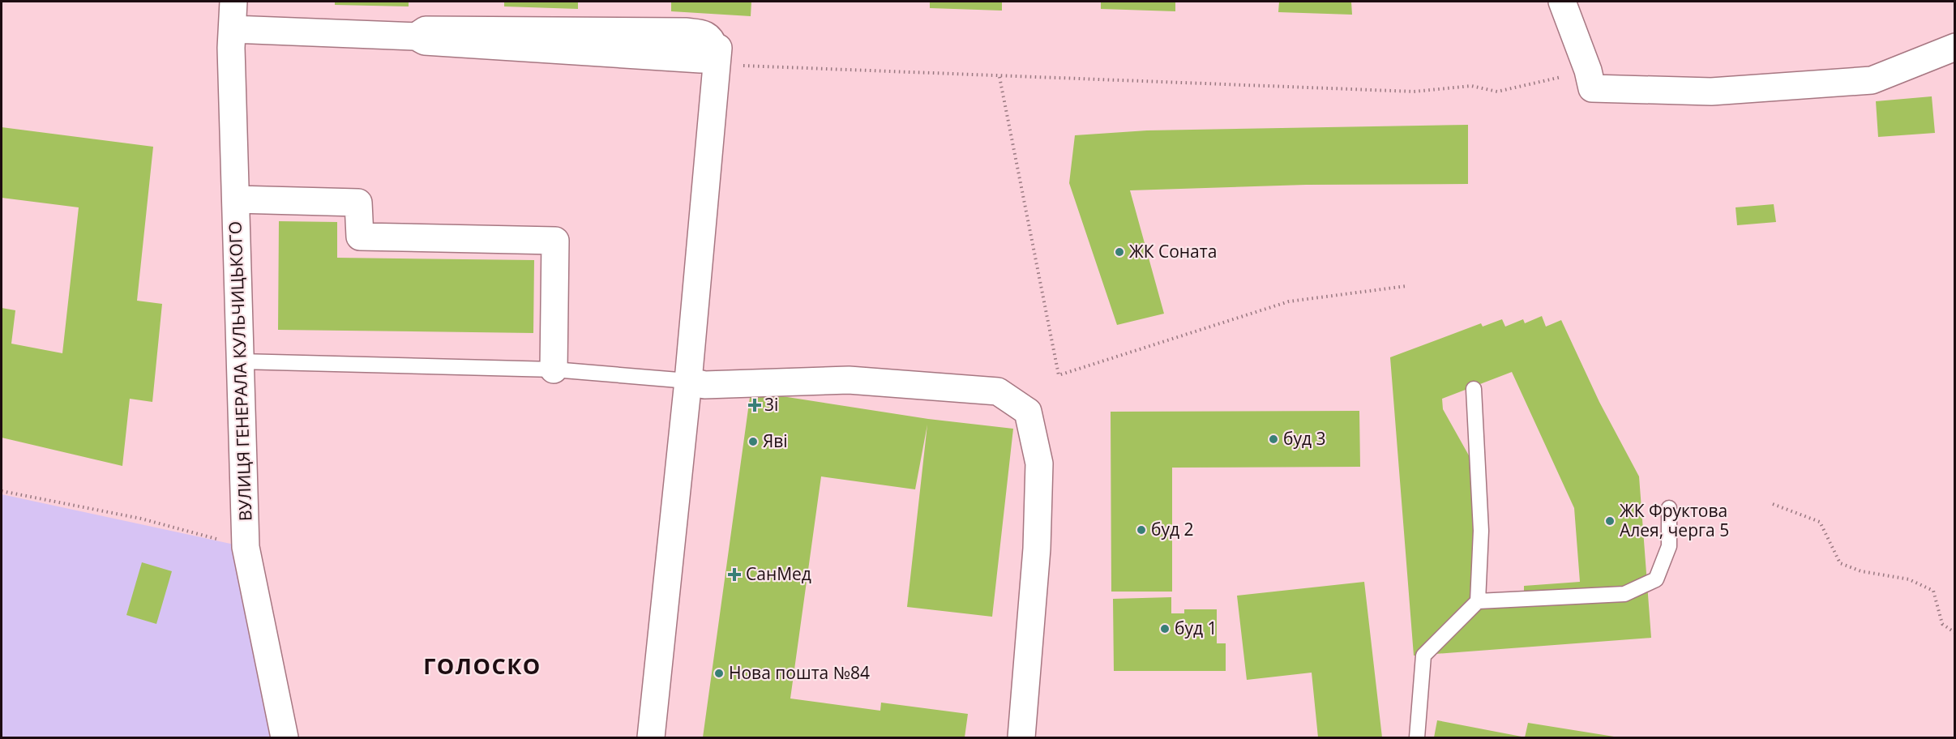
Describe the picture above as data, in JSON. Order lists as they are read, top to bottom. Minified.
{"streets":{"street":["ВУЛИЦЯ ГЕНЕРАЛА КУЛЬЧИЦЬКОГО"]},"districts":["ГОЛОСКО"],"places":{"other":["ЖК Соната","буд 3","Яві","ЖК Фруктова Алея, черга 5","буд 2","буд 1","Нова пошта №84"],"health":["3і","СанМед"]}}
